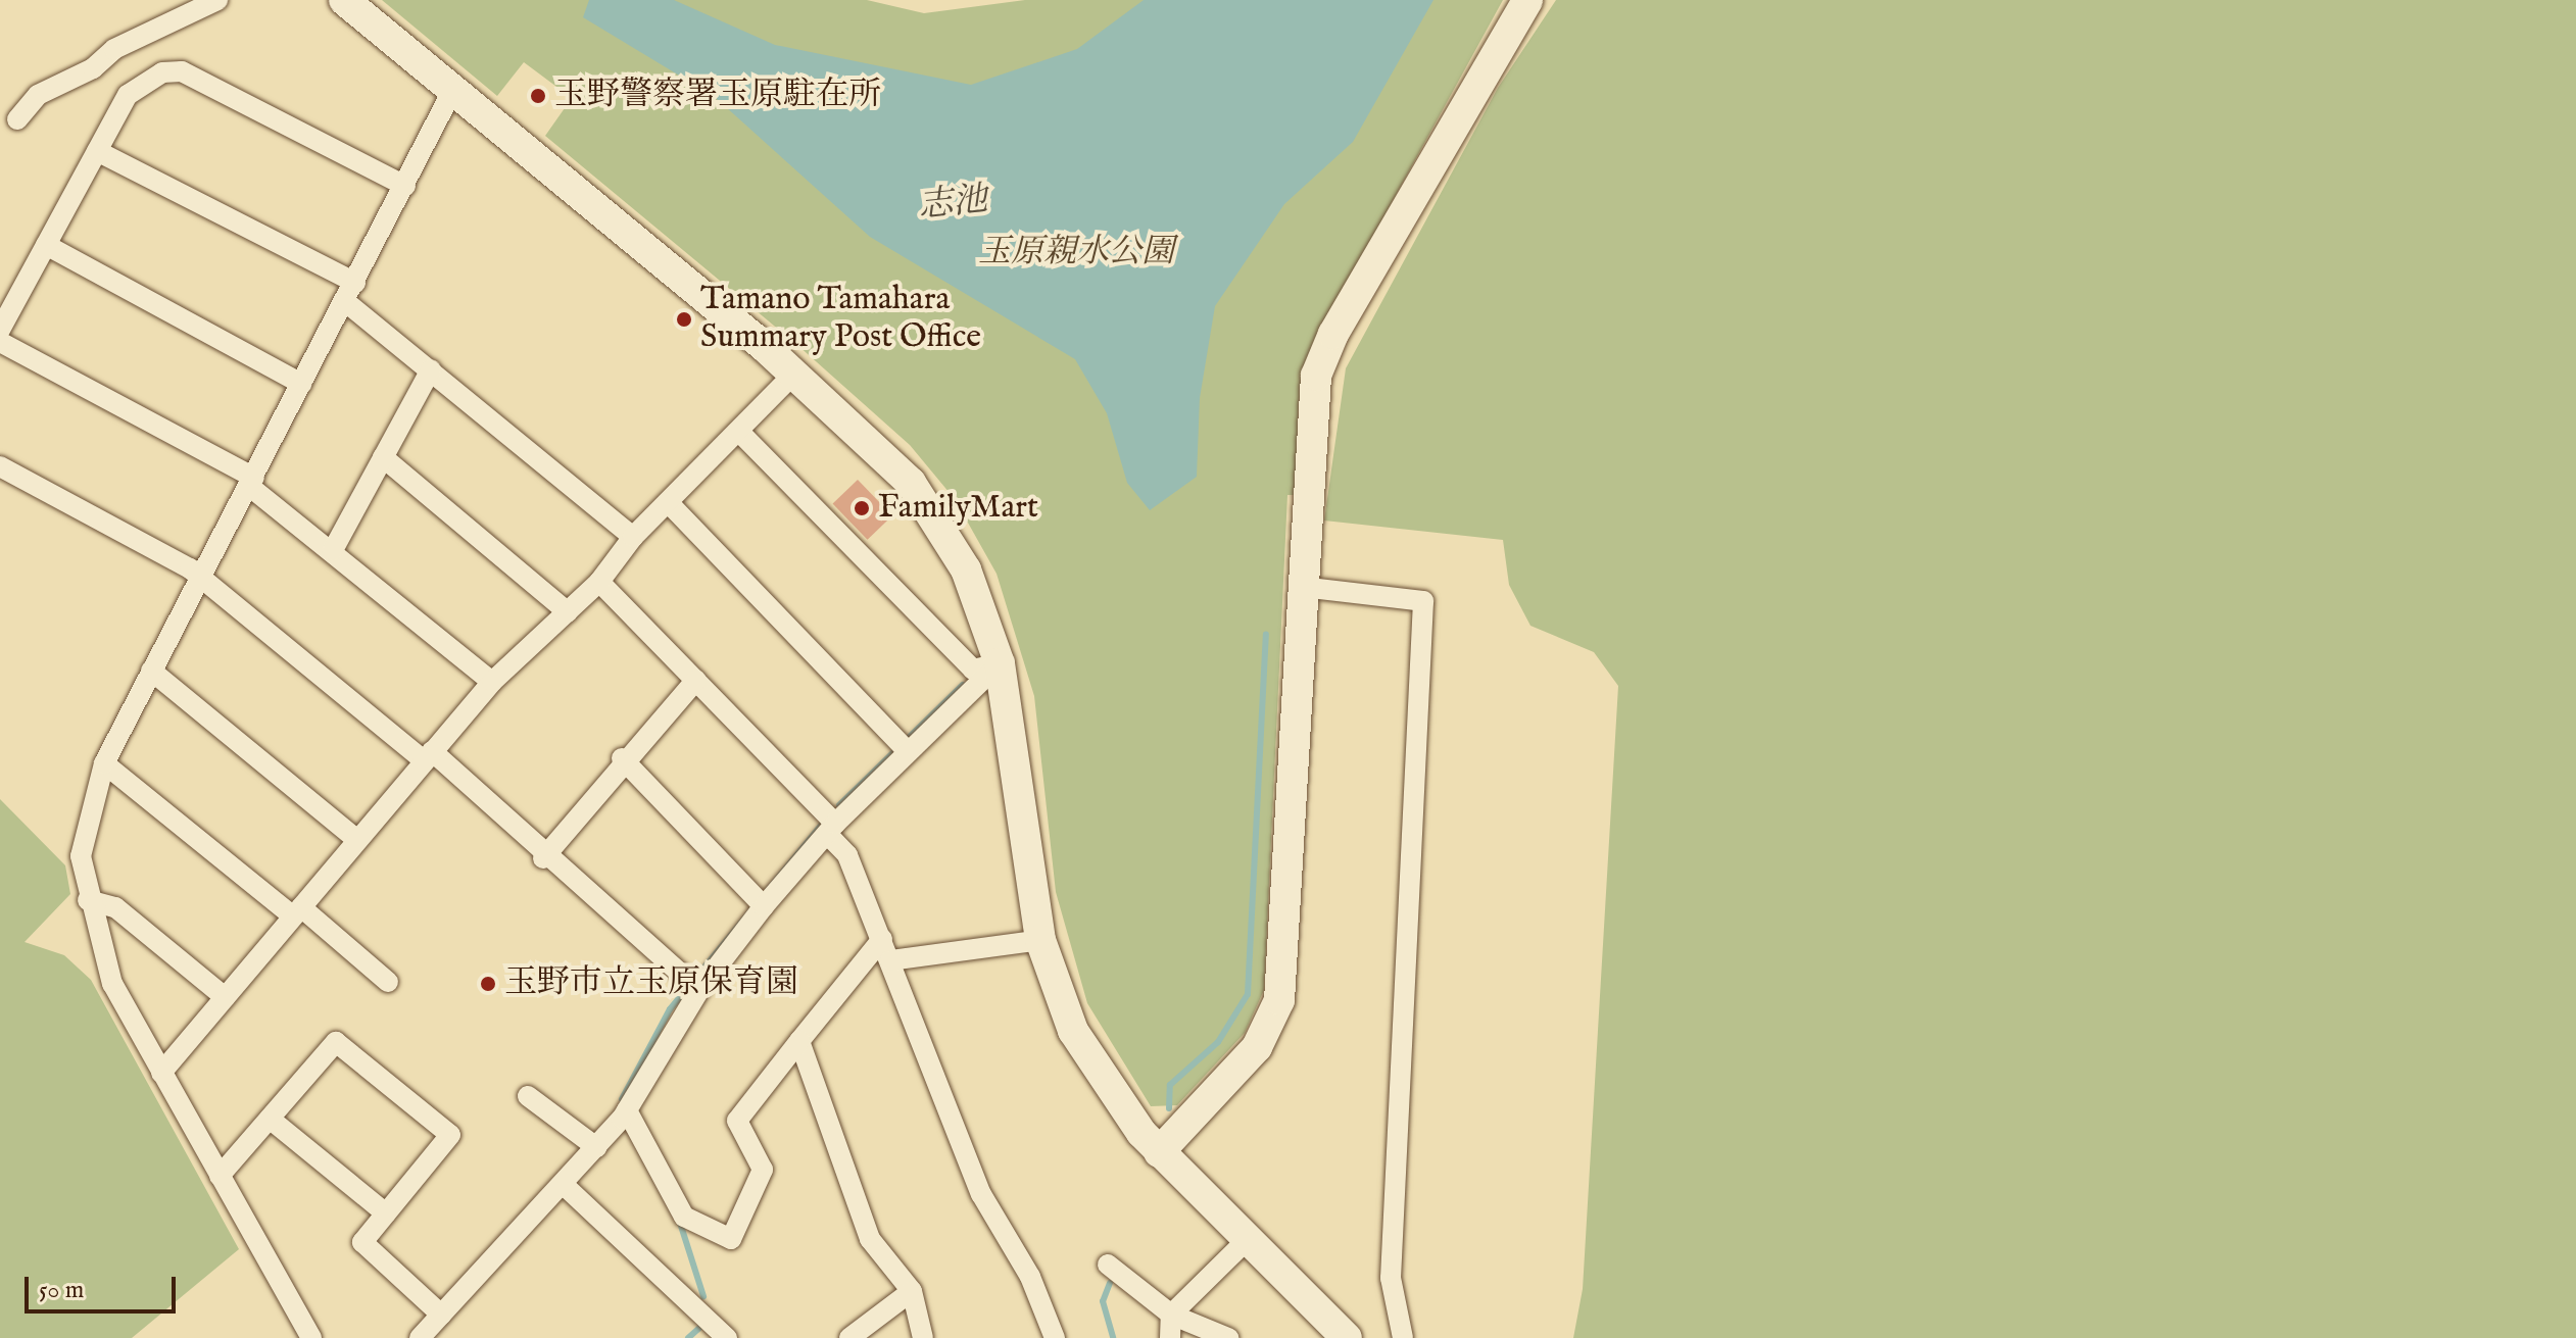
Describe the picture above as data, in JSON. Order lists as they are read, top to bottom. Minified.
{"water":["志池"],"parks":["玉原親水公園"],"places":["玉野警察署玉原駐在所","Tamano Tamahara Summary Post Office","FamilyMart","玉野市立玉原保育園"],"scale_bar":"50 m"}
